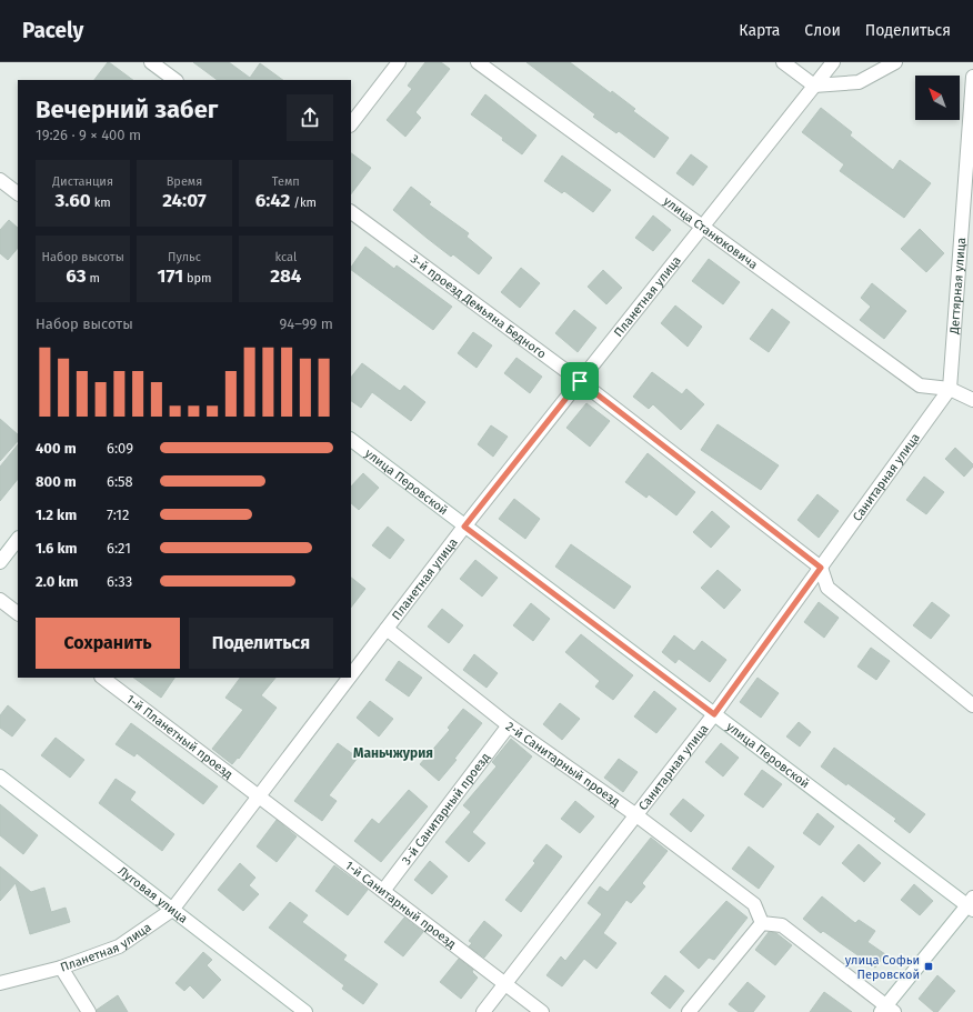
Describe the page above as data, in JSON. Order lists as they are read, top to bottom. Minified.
{"streets":{"street":["улица Станюковича","Дегтярная улица","Планетная улица","3-й проезд Демьяна Бедного","Санитарная улица","улица Перовской","1-й Планетный проезд","2-й Санитарный проезд","3-й Санитарный проезд","Луговая улица","1-й Санитарный проезд"]},"crossings":[["улица Станюковича","Дегтярная улица"],["улица Станюковича","Планетная улица"],["улица Станюковича","Санитарная улица"],["Дегтярная улица","Санитарная улица"],["Планетная улица","3-й проезд Демьяна Бедного"],["Планетная улица","улица Перовской"],["Планетная улица","1-й Планетный проезд"],["Планетная улица","2-й Санитарный проезд"],["Планетная улица","Луговая улица"],["Планетная улица","1-й Санитарный проезд"],["3-й проезд Демьяна Бедного","Санитарная улица"],["Санитарная улица","улица Перовской"],["Санитарная улица","2-й Санитарный проезд"],["Санитарная улица","1-й Санитарный проезд"],["1-й Планетный проезд","1-й Санитарный проезд"],["2-й Санитарный проезд","3-й Санитарный проезд"],["3-й Санитарный проезд","1-й Санитарный проезд"]],"districts":["Маньчжурия"],"places":{"transit":["улица Софьи Перовской"]},"north":"top left","page":{"header":"Pacely","nav":["Карта","Слои","Поделиться"],"heading":["Вечерний забег","19:26 · 9 × 400 m"],"stats":[["Дистанция","3.60 km"],["Время","24:07"],["Темп","6:42 /km"],["Набор высоты","63 m"],["Пульс","171 bpm"],["kcal","284"]],"chart":["Набор высоты","94–99 m"],"list":[{"name":"400 m","note":"6:09"},{"name":"800 m","note":"6:58"},{"name":"1.2 km","note":"7:12"},{"name":"1.6 km","note":"6:21"},{"name":"2.0 km","note":"6:33"}],"buttons":["Сохранить","Поделиться"]}}
